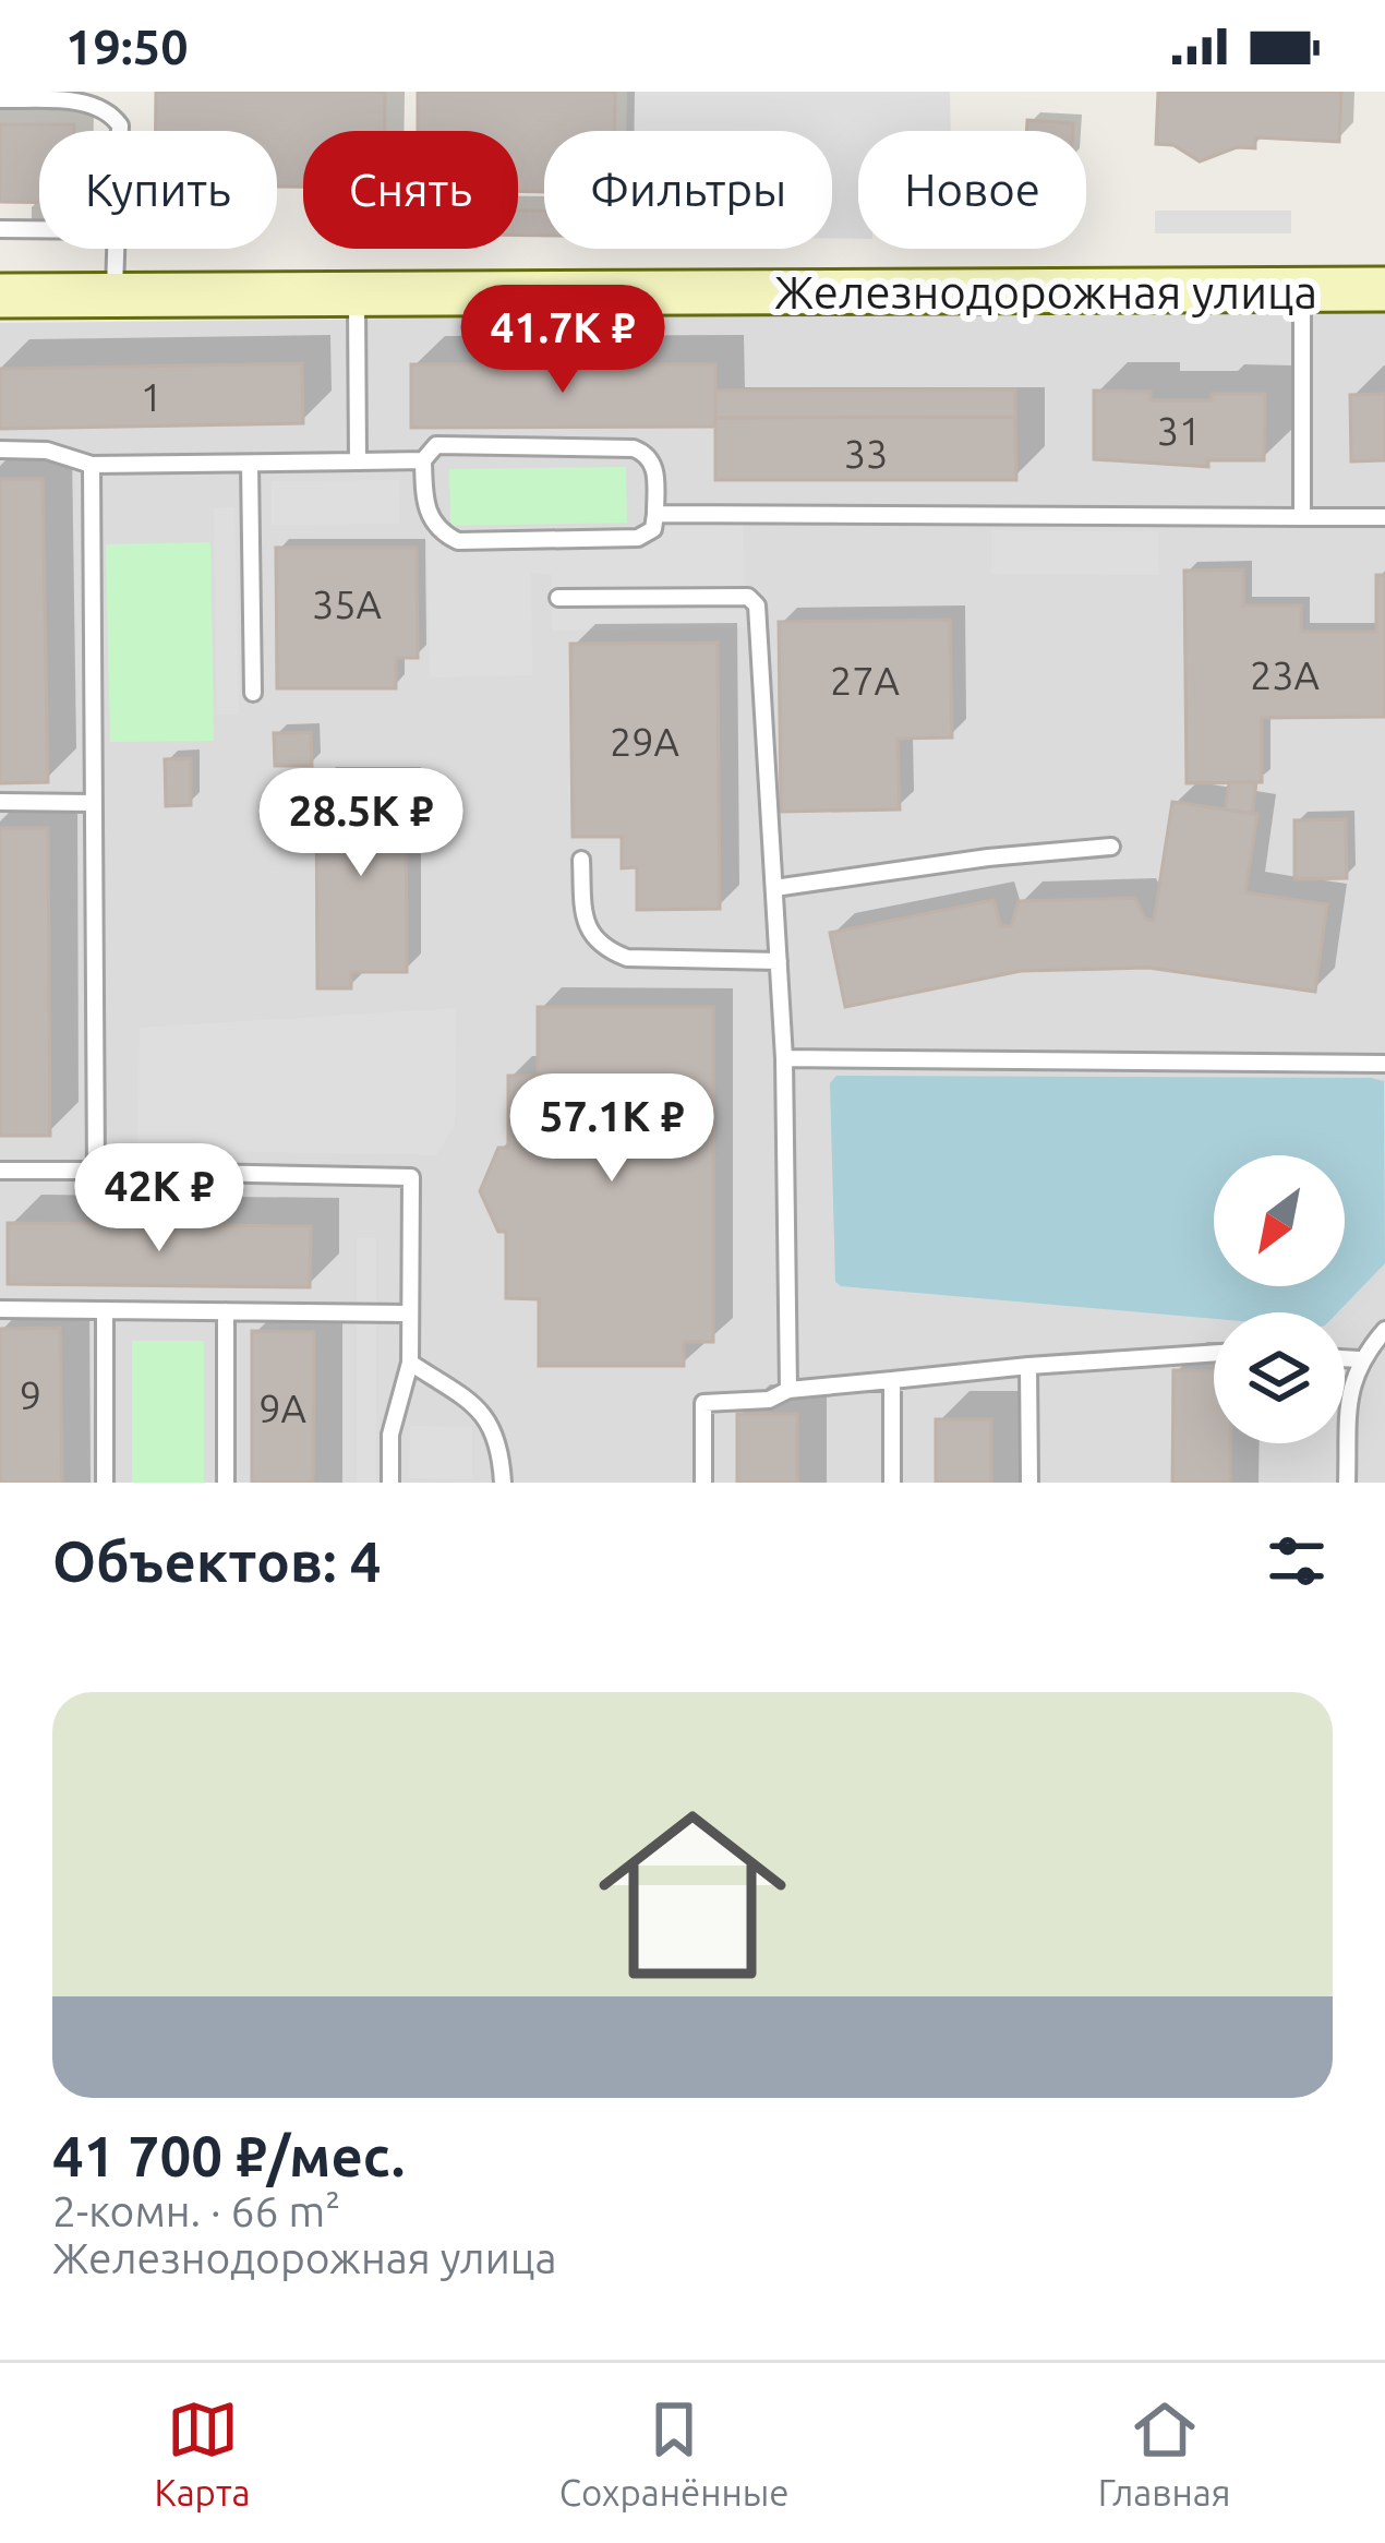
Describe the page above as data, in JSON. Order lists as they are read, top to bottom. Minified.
{"streets":{"main road":["Железнодорожная улица"]},"house_numbers":["1","31","33","35А","23А","27А","29А","9","9А"],"north":"bottom left","page":{"status":"19:50","chip":["Купить","Снять","Фильтры","Новое"],"price":["41.7K ₽","28.5K ₽","57.1K ₽","42K ₽"],"heading":"Объектов: 4","list":[{"name":"41 700 ₽/мес.","note":"2-комн. · 66 m² · Железнодорожная улица"}],"tabs":["Карта","Сохранённые","Главная"]}}
